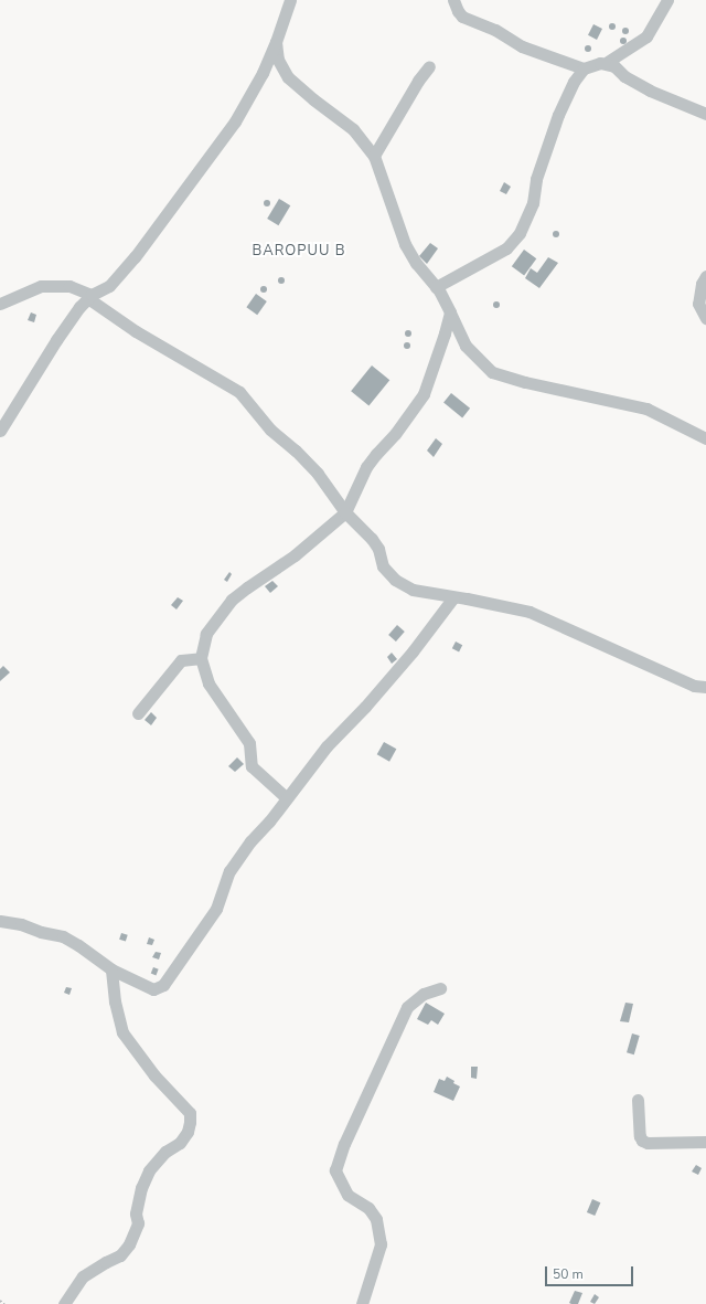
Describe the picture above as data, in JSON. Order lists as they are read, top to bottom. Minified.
{"districts":["BAROPUU B"],"scale_bar":"50 m"}
